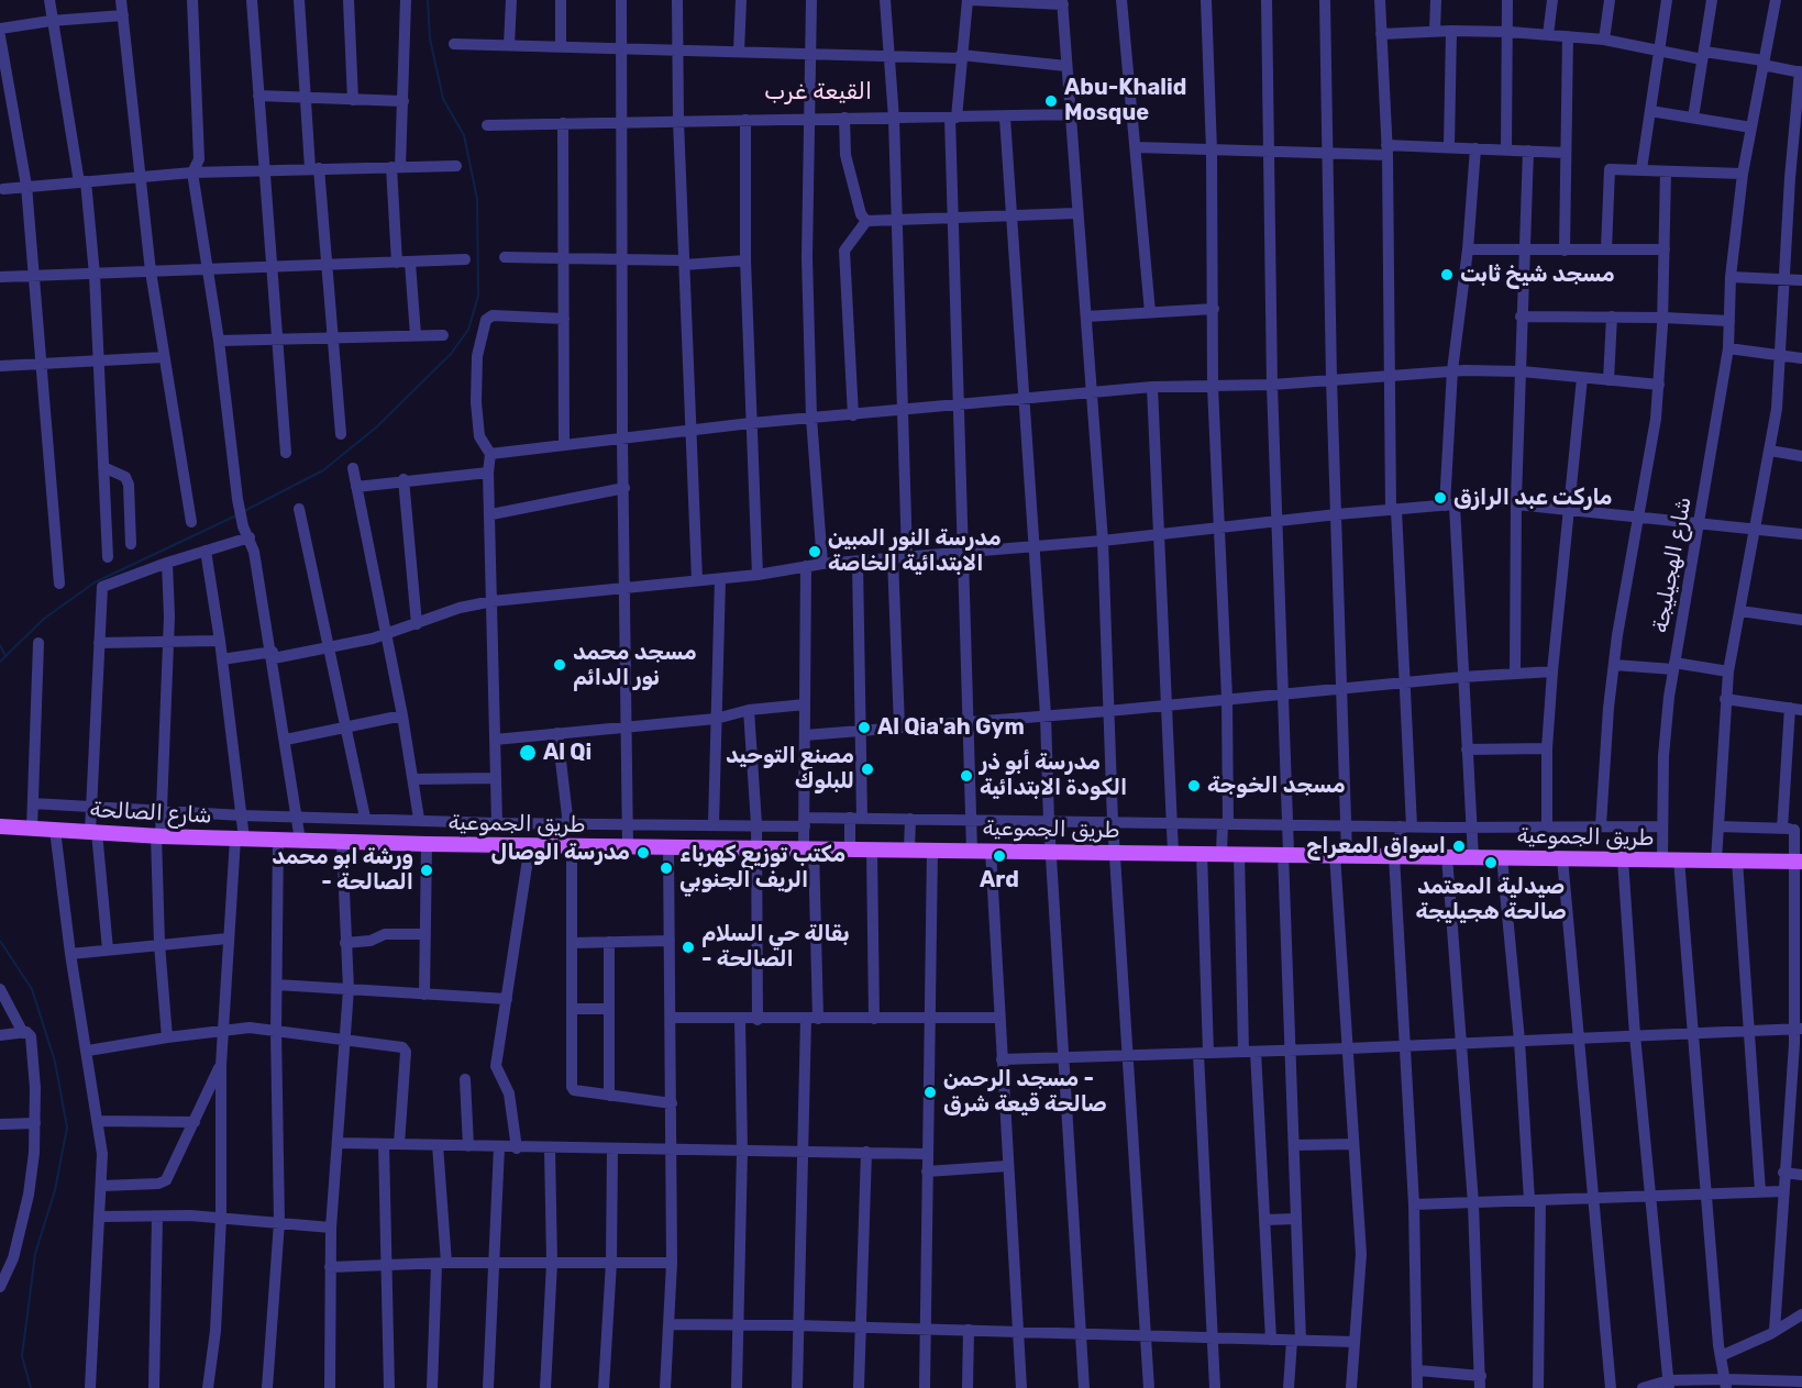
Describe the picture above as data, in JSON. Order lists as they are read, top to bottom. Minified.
{"streets":{"main road":["شارع الصالحة","طريق الجموعية"],"street":["شارع الهجيليجة"]},"crossings":[["شارع الهجيليجة","طريق الجموعية"],["شارع الصالحة","طريق الجموعية"]],"districts":["القيعة غرب"],"places":["Abu-Khalid Mosque","مسجد شيخ ثابت","ماركت عبد الرازق","مدرسة النور المبين الابتدائية الخاصة","مسجد محمد نور الدائم","Al Qia'ah Gym","Al Qi","مصنع التوحيد للبلوك","مدرسة أبو ذر الكودة الابتدائية","مسجد الخوجة","اسواق المعراج","مدرسة الوصال","Ard","صيدلية المعتمد صالحة هجيليجة","مكتب توزيع كهرباء الريف الجنوبي","ورشة ابو محمد - الصالحة","بقالة حي السلام - الصالحة","مسجد الرحمن - صالحة قيعة شرق"]}
